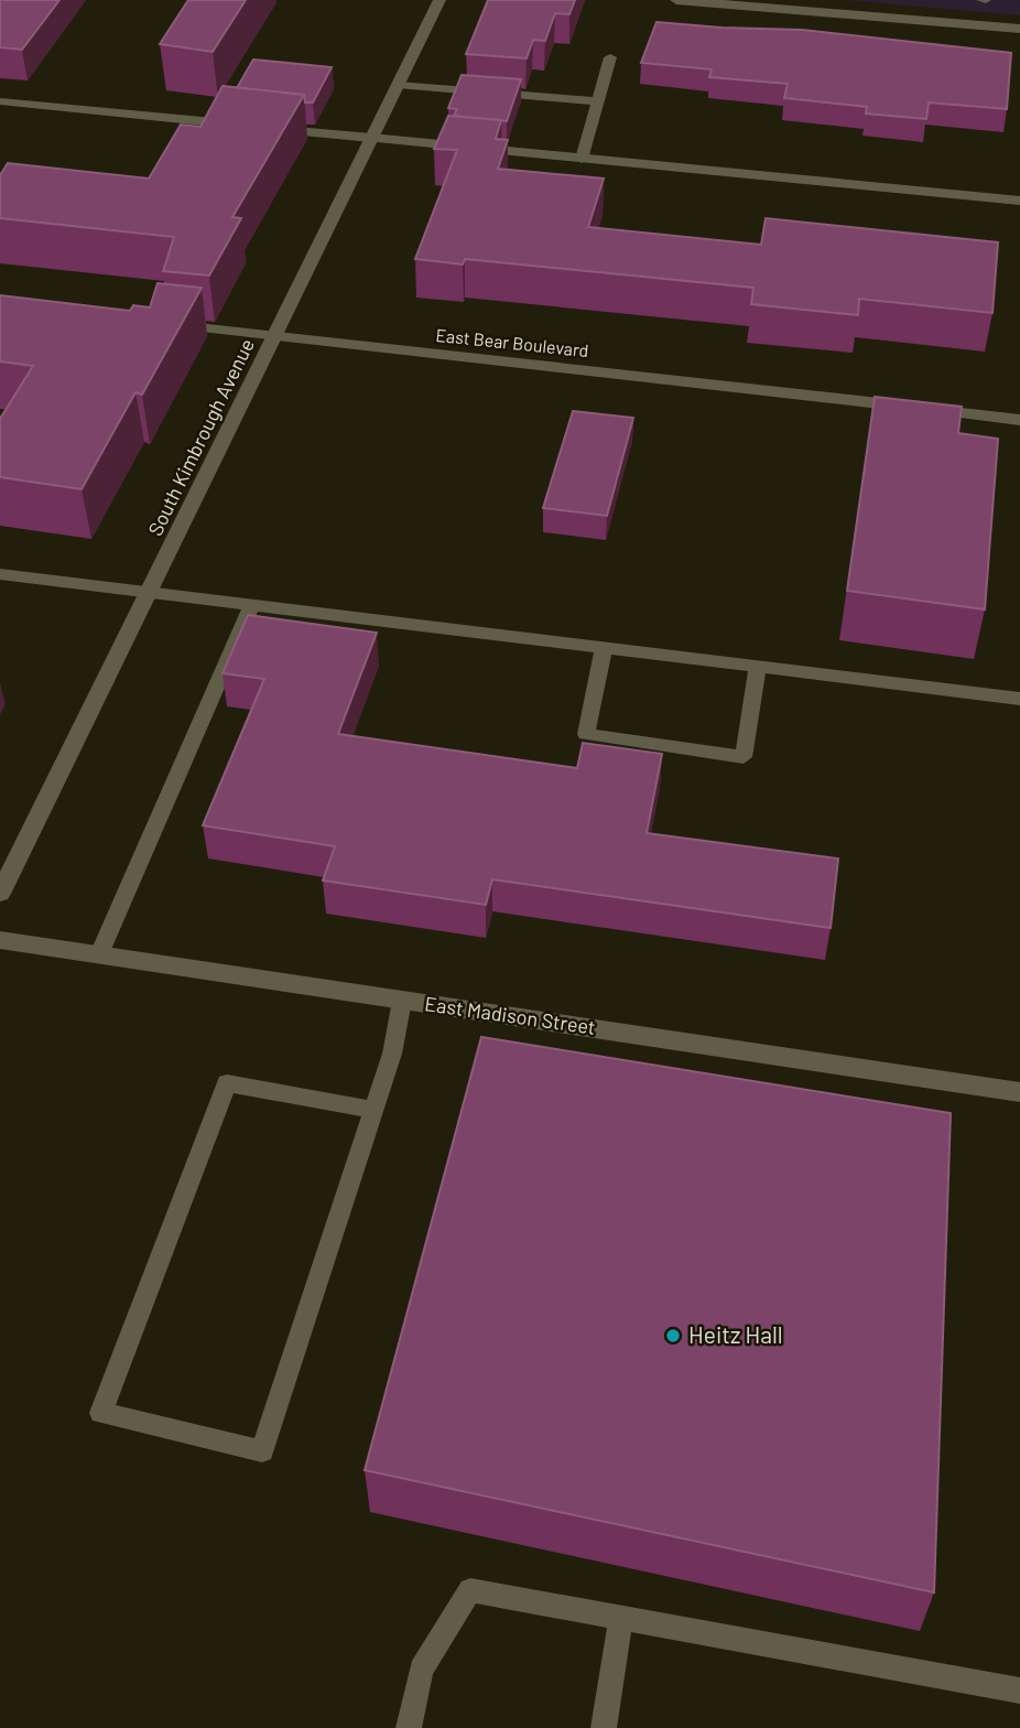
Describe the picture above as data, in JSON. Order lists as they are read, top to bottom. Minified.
{"streets":{"street":["East Bear Boulevard","South Kimbrough Avenue","East Madison Street"]},"crossings":[["East Bear Boulevard","South Kimbrough Avenue"]],"places":["Heitz Hall"]}
